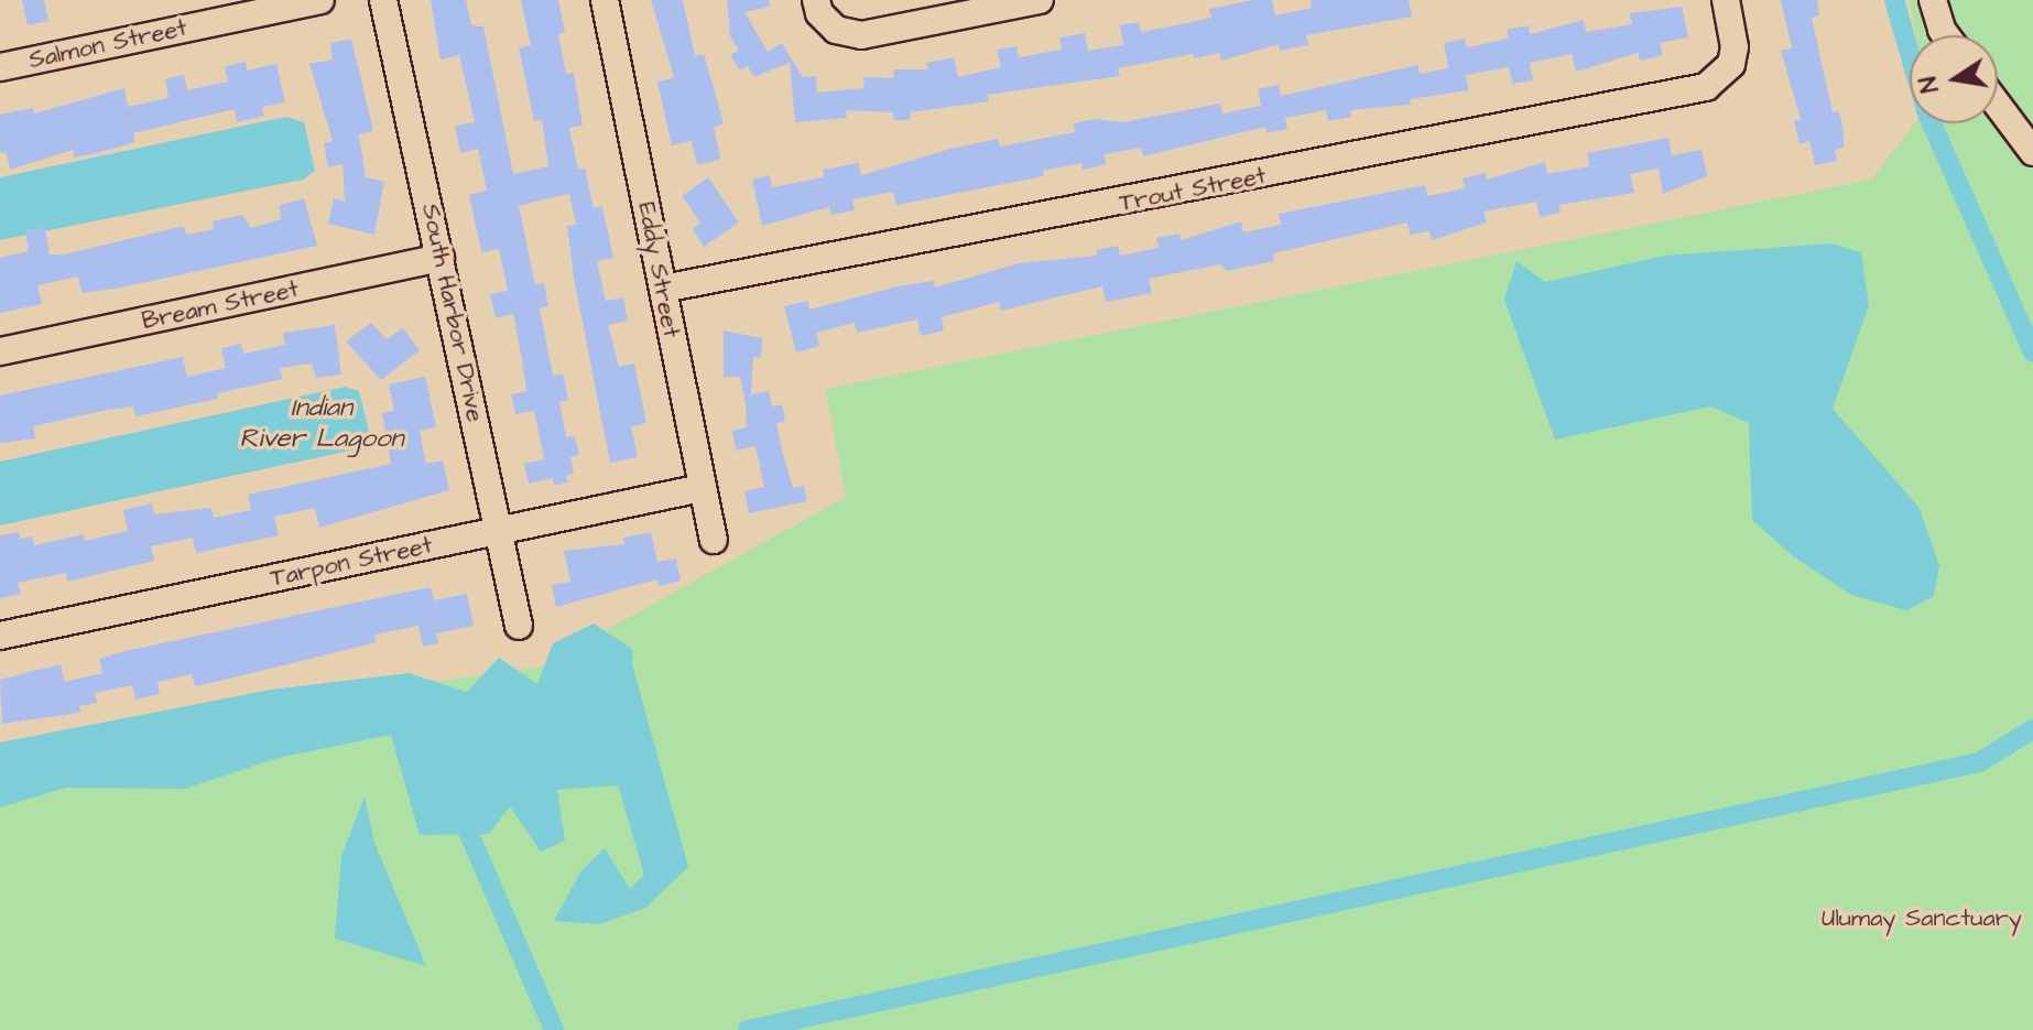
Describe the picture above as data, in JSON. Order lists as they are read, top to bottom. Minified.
{"streets":{"street":["Salmon Street","Trout Street","Eddy Street","Bream Street","South Harbor Drive","Tarpon Street"]},"crossings":[["Trout Street","Eddy Street"],["Eddy Street","Tarpon Street"],["Bream Street","South Harbor Drive"],["South Harbor Drive","Tarpon Street"]],"water":["Indian River Lagoon"],"parks":["Ulumay Sanctuary"],"north":"left"}
